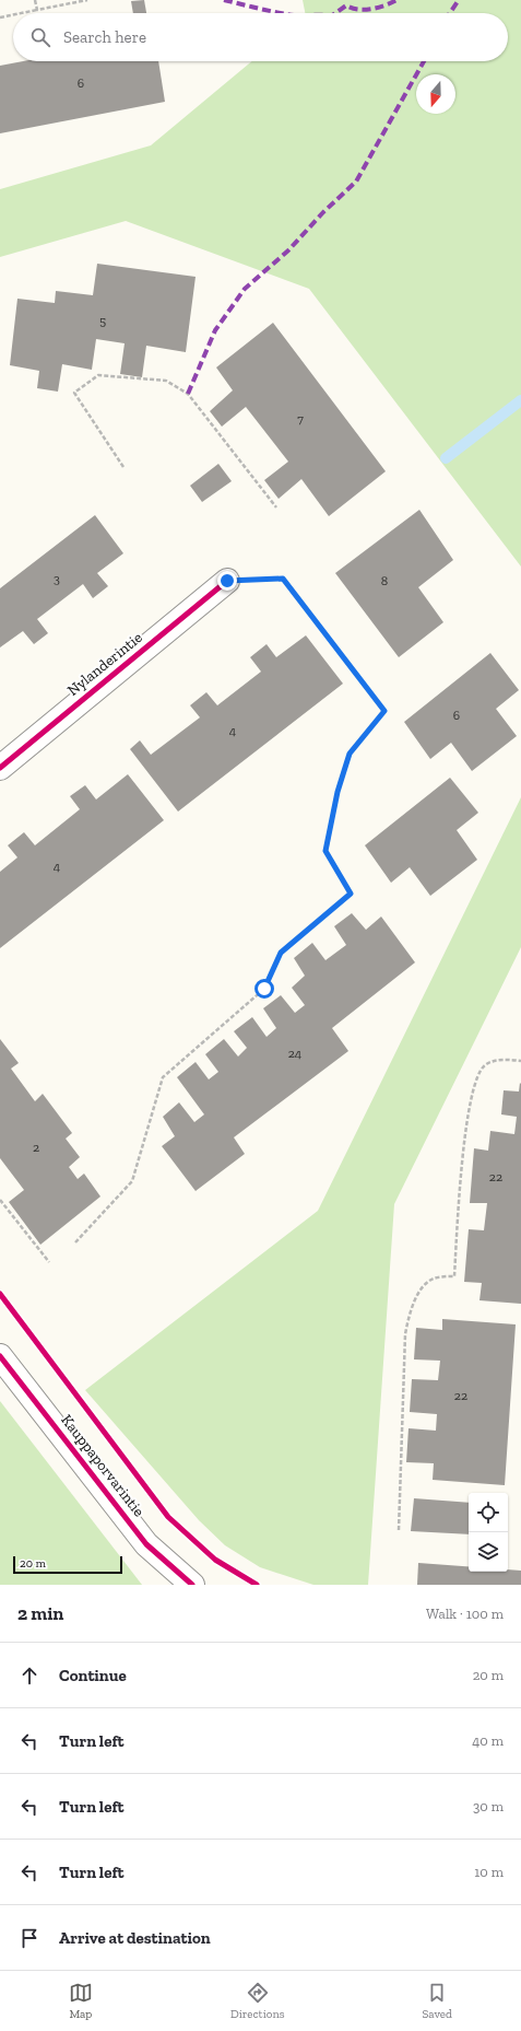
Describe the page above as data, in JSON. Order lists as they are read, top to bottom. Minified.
{"streets":{"street":["Nylanderintie","Kauppaporvarintie"]},"house_numbers":["6","5","7","3","8","6","4","4","24","2","22","22"],"scale_bar":"20 m","north":"bottom","page":{"search":"Search here","scale":"20 m","heading":["2 min","Walk · 100 m"],"list":[["Continue","20 m"],["Turn left","40 m"],["Turn left","30 m"],["Turn left","10 m"],"Arrive at destination"],"nav":["Map","Directions","Saved"]}}
